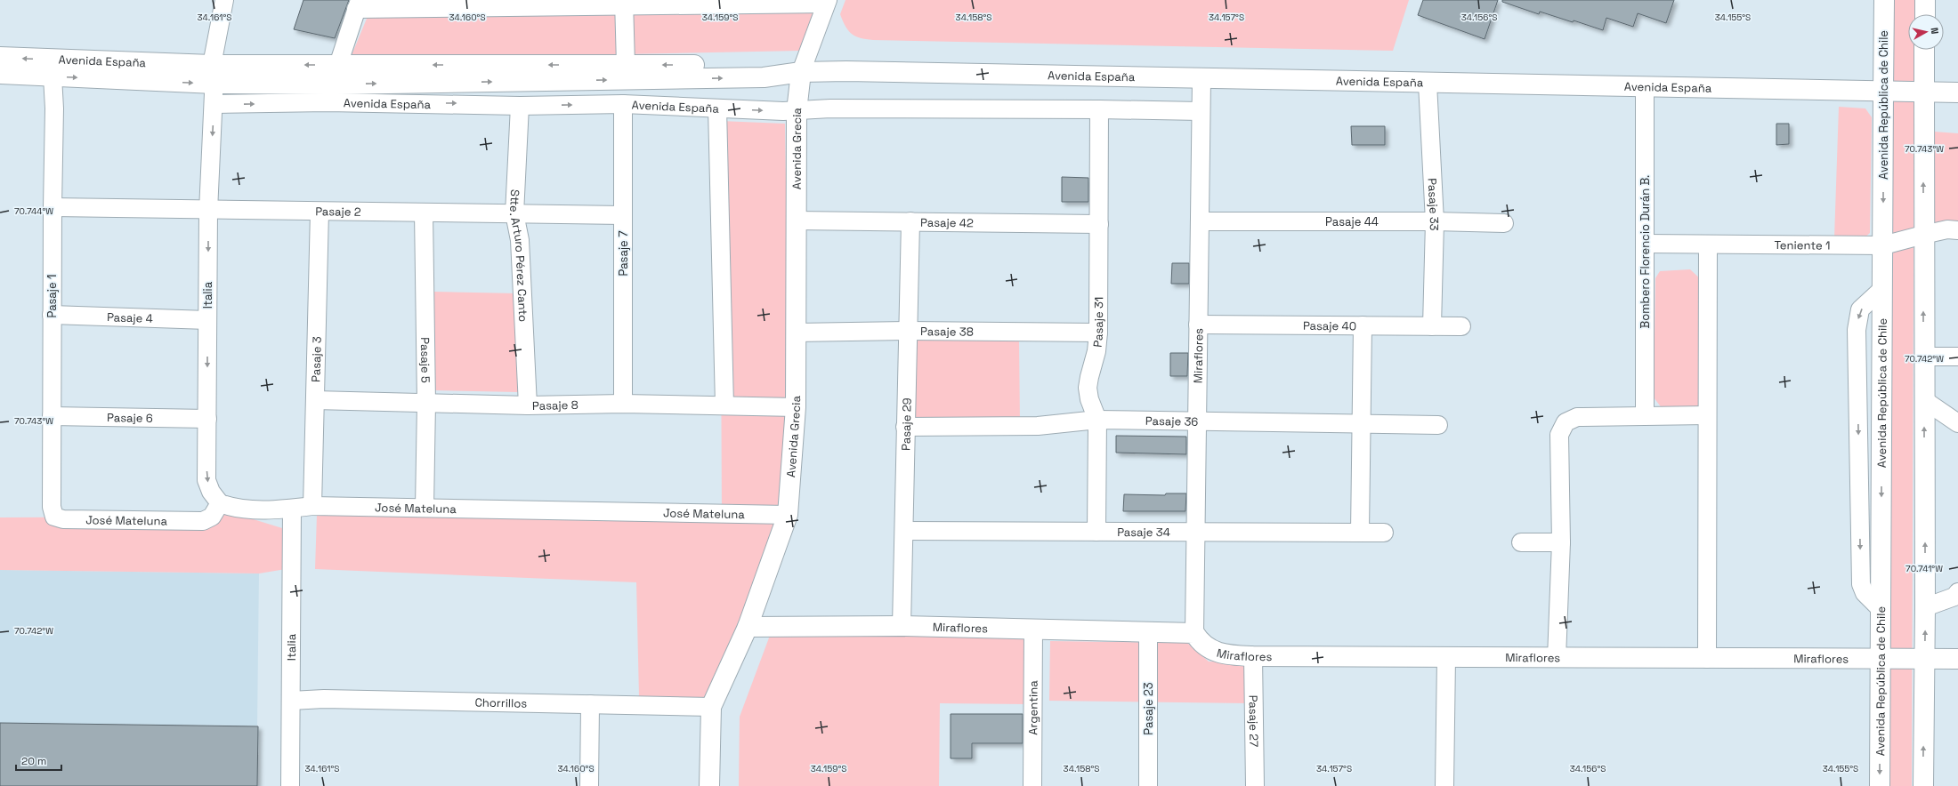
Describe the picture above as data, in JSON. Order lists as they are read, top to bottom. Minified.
{"streets":{"main road":["Avenida España","Avenida República de Chile","Avenida Grecia","Miraflores"],"street":["Pasaje 33","Pasaje 2","Pasaje 44","Pasaje 42","Teniente 1","Bombero Florencio Durán B.","Pasaje 7","Stte. Arturo Pérez Canto","Italia","Pasaje 1","Pasaje 4","Pasaje 31","Pasaje 40","Pasaje 38","Pasaje 3","Pasaje 5","Pasaje 8","Pasaje 6","Pasaje 36","Pasaje 29","José Mateluna","Pasaje 34","Chorrillos","Argentina","Pasaje 23","Pasaje 27"]},"crossings":[["Avenida España","Avenida República de Chile"],["Avenida España","Avenida Grecia"],["Avenida España","Pasaje 33"],["Avenida España","Bombero Florencio Durán B."],["Avenida España","Pasaje 7"],["Avenida España","Stte. Arturo Pérez Canto"],["Avenida España","Italia"],["Avenida España","Pasaje 1"],["Avenida España","Pasaje 31"],["Avenida España","Miraflores"],["Avenida República de Chile","Teniente 1"],["Avenida República de Chile","Miraflores"],["Avenida Grecia","Pasaje 42"],["Avenida Grecia","Pasaje 38"],["Avenida Grecia","Miraflores"],["Avenida Grecia","Pasaje 8"],["Avenida Grecia","José Mateluna"],["Avenida Grecia","Chorrillos"],["Pasaje 33","Pasaje 44"],["Pasaje 33","Pasaje 40"],["Pasaje 2","Pasaje 7"],["Pasaje 2","Stte. Arturo Pérez Canto"],["Pasaje 2","Italia"],["Pasaje 2","Pasaje 1"],["Pasaje 2","Pasaje 3"],["Pasaje 2","Pasaje 5"],["Pasaje 44","Miraflores"],["Pasaje 42","Pasaje 31"],["Pasaje 42","Pasaje 29"],["Teniente 1","Bombero Florencio Durán B."],["Pasaje 7","Pasaje 8"],["Stte. Arturo Pérez Canto","Pasaje 8"],["Italia","Pasaje 4"],["Italia","Pasaje 6"],["Italia","José Mateluna"],["Italia","Chorrillos"],["Pasaje 1","Pasaje 4"],["Pasaje 1","Pasaje 6"],["Pasaje 1","José Mateluna"],["Pasaje 31","Pasaje 38"],["Pasaje 31","Pasaje 36"],["Pasaje 31","Pasaje 34"],["Pasaje 40","Miraflores"],["Pasaje 38","Pasaje 29"],["Miraflores","Pasaje 36"],["Miraflores","Pasaje 29"],["Miraflores","Pasaje 34"],["Miraflores","Argentina"],["Miraflores","Pasaje 23"],["Miraflores","Pasaje 27"],["Pasaje 3","Pasaje 8"],["Pasaje 3","José Mateluna"],["Pasaje 5","Pasaje 8"],["Pasaje 5","José Mateluna"],["Pasaje 36","Pasaje 29"],["Pasaje 29","Pasaje 34"]],"one_way":["Italia"],"scale_bar":"20 m","north":"right","coordinates":["34.161°S","34.160°S","34.159°S","34.158°S","34.157°S","34.156°S","34.155°S","70.743°W","70.744°W","70.742°W","70.741°W"]}
